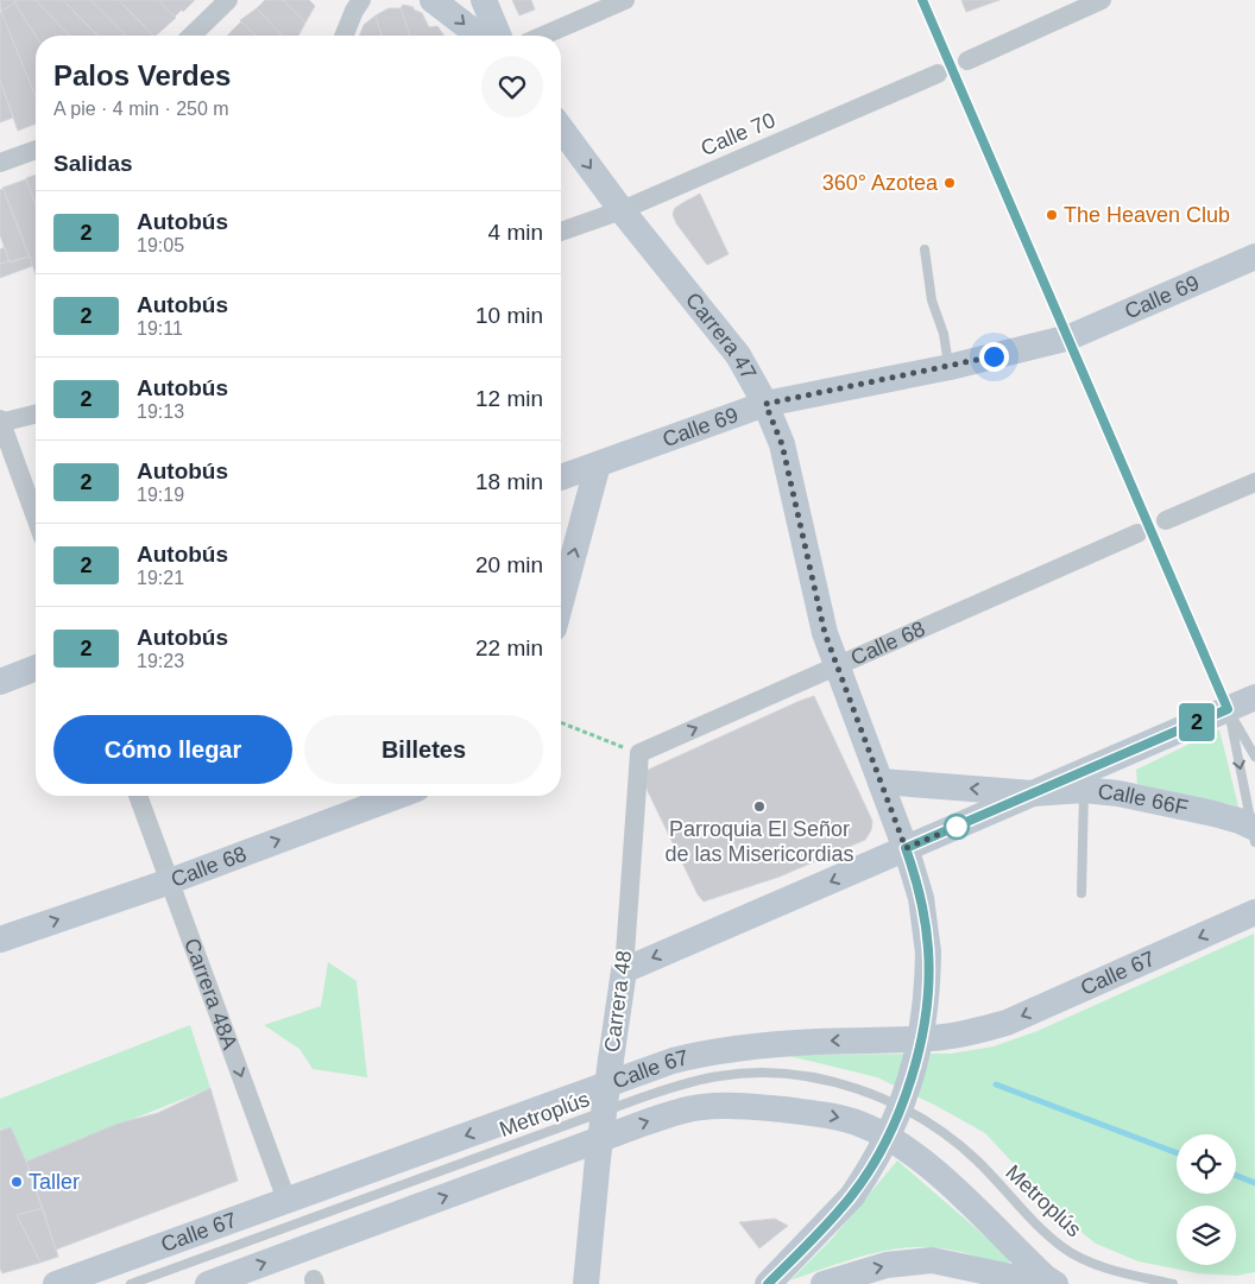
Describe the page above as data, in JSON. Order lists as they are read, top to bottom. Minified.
{"streets":{"main road":["Calle 69","Carrera 47","Calle 68","Calle 66F","Calle 67","Carrera 48"],"street":["Calle 70","Carrera 48A"],"lane":["Metroplús"]},"crossings":[["Calle 70","Carrera 47"],["Calle 69","Carrera 47"],["Carrera 47","Calle 68"],["Calle 68","Carrera 48A"],["Calle 68","Carrera 48"],["Calle 67","Carrera 48A"]],"one_way":["Calle 68","Carrera 48A"],"places":["360° Azotea","The Heaven Club","Parroquia El Señor de las Misericordias","Taller"],"lines":["bus line 2"],"page":{"on_map":"2","heading":[["Palos Verdes","A pie · 4 min · 250 m"],"Salidas"],"list":[{"mark":"2","name":"Autobús","note":"19:05","value":"4 min"},{"mark":"2","name":"Autobús","note":"19:11","value":"10 min"},{"mark":"2","name":"Autobús","note":"19:13","value":"12 min"},{"mark":"2","name":"Autobús","note":"19:19","value":"18 min"},{"mark":"2","name":"Autobús","note":"19:21","value":"20 min"},{"mark":"2","name":"Autobús","note":"19:23","value":"22 min"}],"buttons":["Cómo llegar","Billetes"]}}
